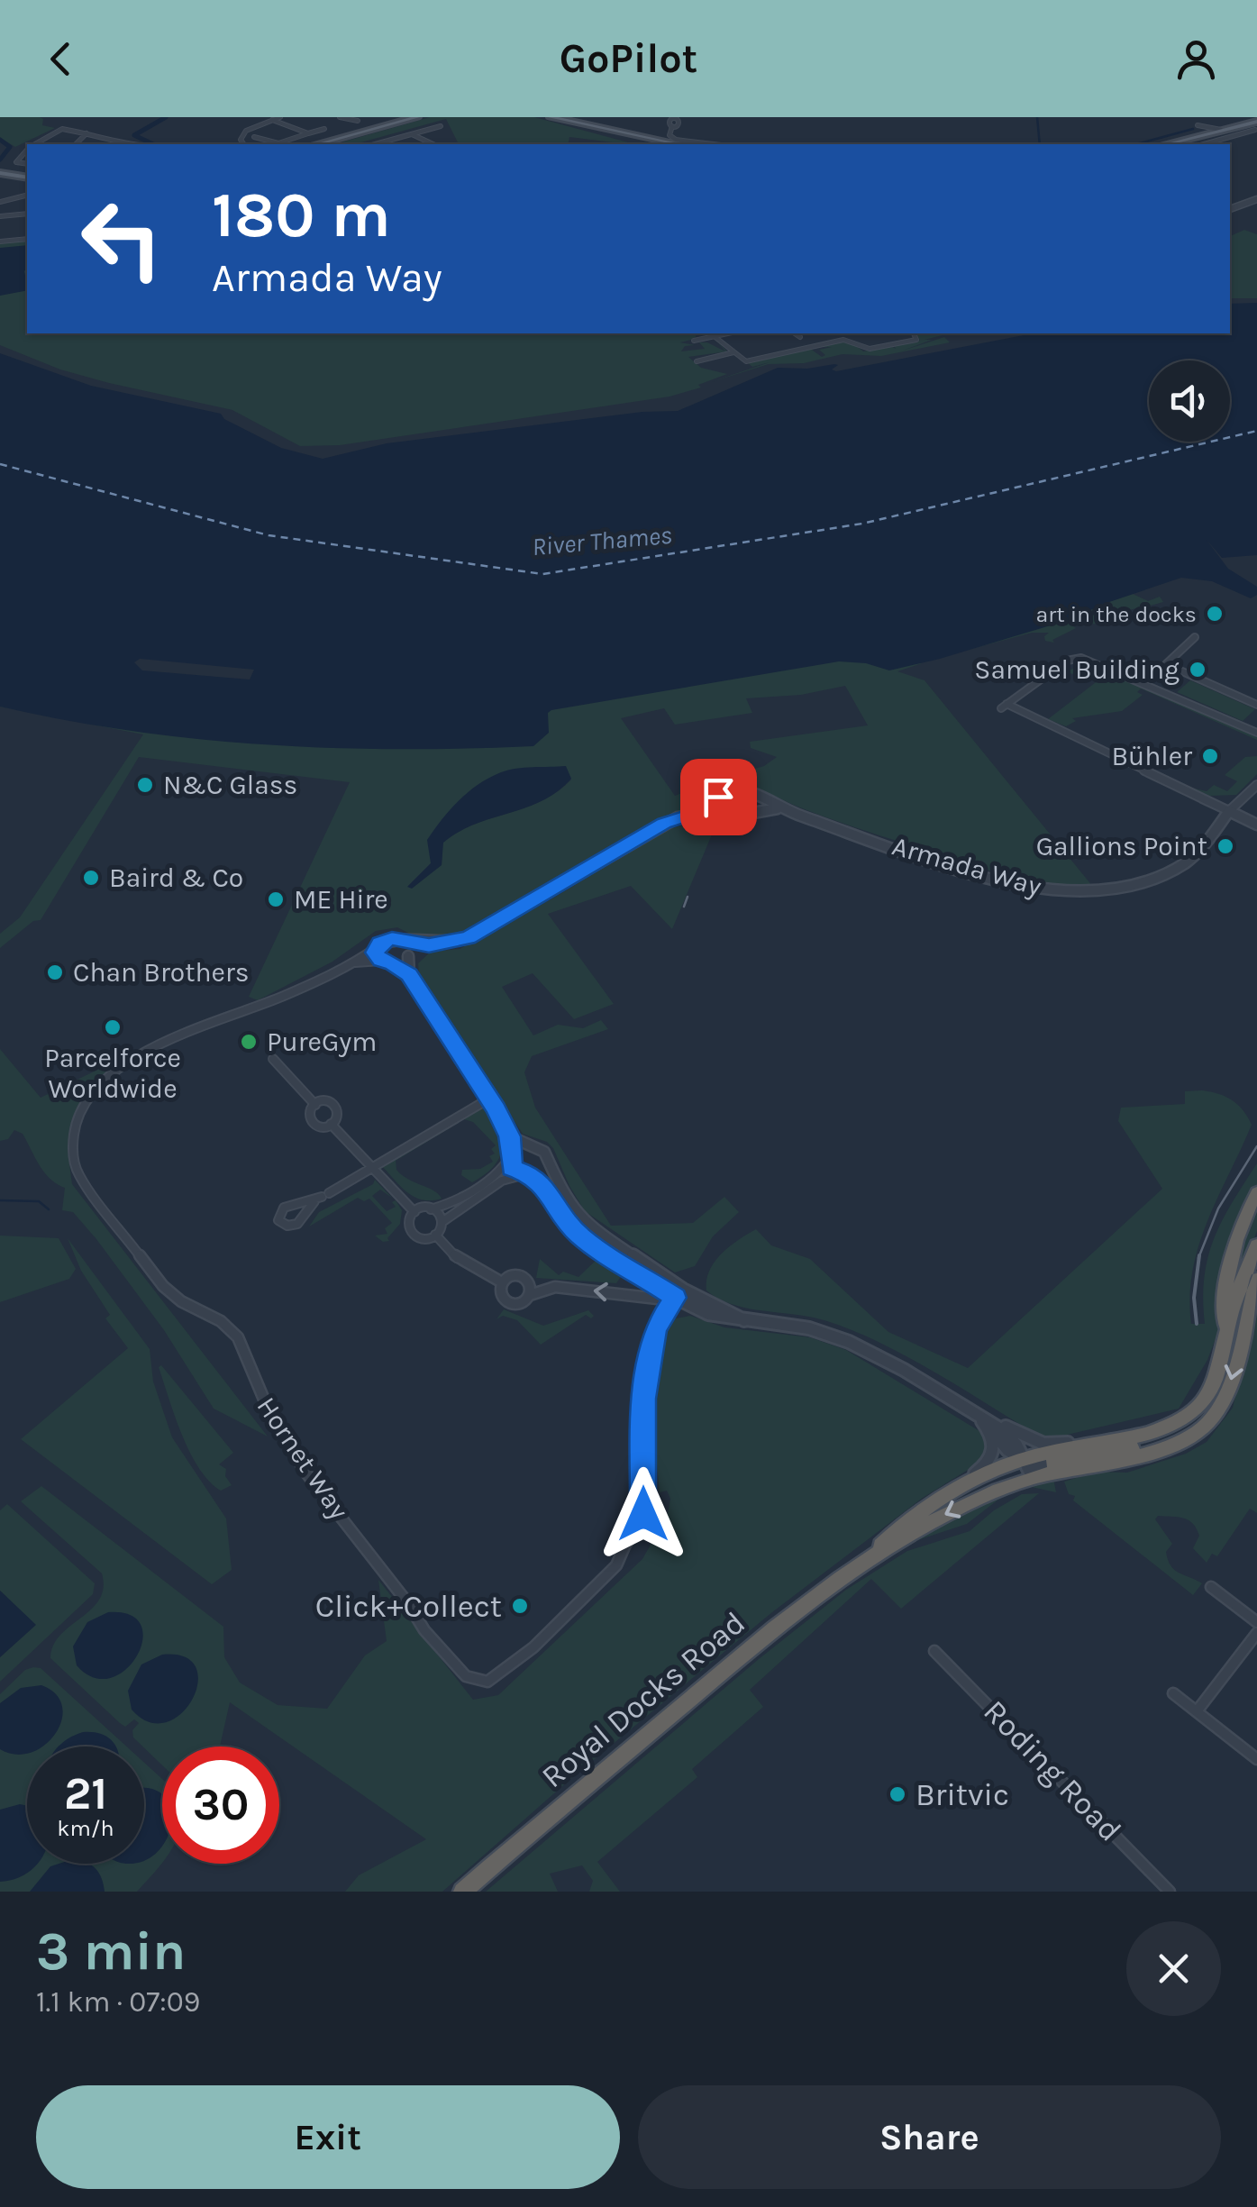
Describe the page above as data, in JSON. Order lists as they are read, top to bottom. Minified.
{"streets":{"highway":["Royal Docks Road"],"street":["Armada Way","Hornet Way","Roding Road"]},"crossings":[["Armada Way","Hornet Way"]],"water":["River Thames"],"places":["art in the docks","Samuel Building","Bühler","N&C Glass","Gallions Point","Baird & Co","ME Hire","Chan Brothers","Parcelforce Worldwide","PureGym","Click+Collect","Britvic"],"page":{"header":"GoPilot","turn":["180 m","Armada Way"],"speed":"21 km/h","limit":"30","heading":["3 min","1.1 km · 07:09"],"buttons":["Exit","Share"]}}
